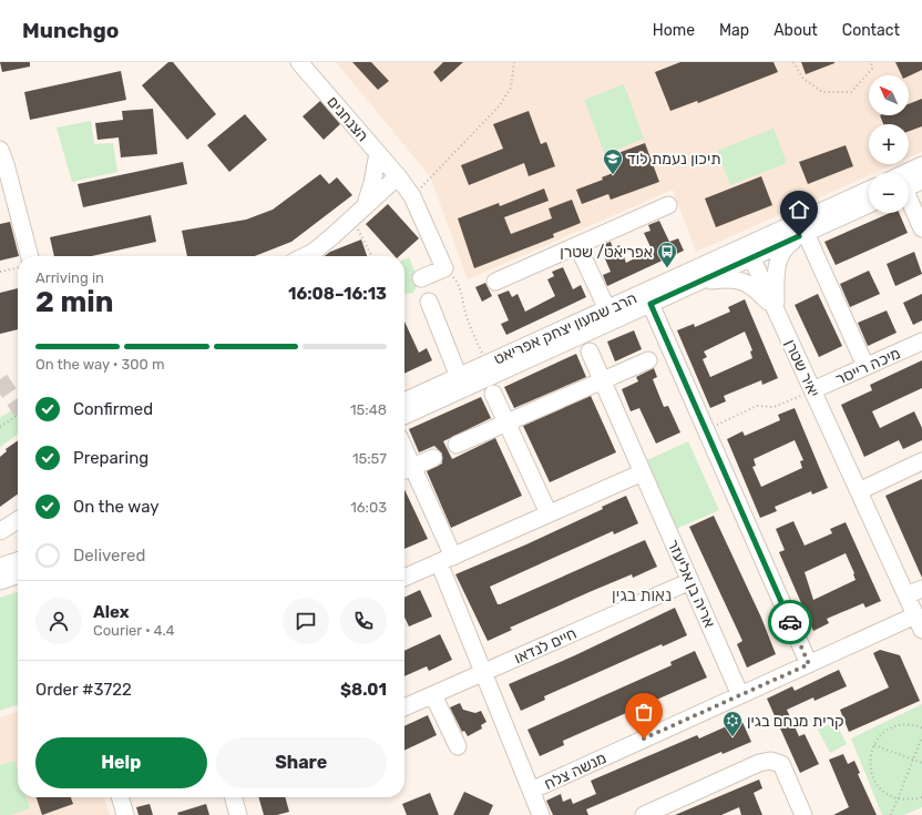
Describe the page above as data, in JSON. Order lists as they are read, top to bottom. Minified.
{"streets":{"street":["הצנחנים","הרב שמעון יצחק אפריאט","מיכה רייסר","יאיר שטרן","אריה בן אליעזר","חיים לנדאו","מנשה צלח"]},"crossings":[["הרב שמעון יצחק אפריאט","יאיר שטרן"],["מיכה רייסר","יאיר שטרן"],["יאיר שטרן","מנשה צלח"],["אריה בן אליעזר","חיים לנדאו"],["אריה בן אליעזר","מנשה צלח"],["חיים לנדאו","מנשה צלח"]],"districts":["נאות בגין"],"places":{"school or university":["תיכון נעמת לוד"],"bus stop":["אפריאט/ שטרן"],"synagogue":["קרית מנחם בגין"]},"north":"top left","page":{"header":"Munchgo","nav":["Home","Map","About","Contact"],"map_buttons":["+","−"],"heading":["2 min","Arriving in","16:08–16:13"],"panel":["Alex","Courier · 4.4","Order #3722","$8.01"],"bar":"On the way · 300 m","list":[["Confirmed","15:48"],["Preparing","15:57"],["On the way","16:03"],"Delivered"],"buttons":["Help","Share"]}}
